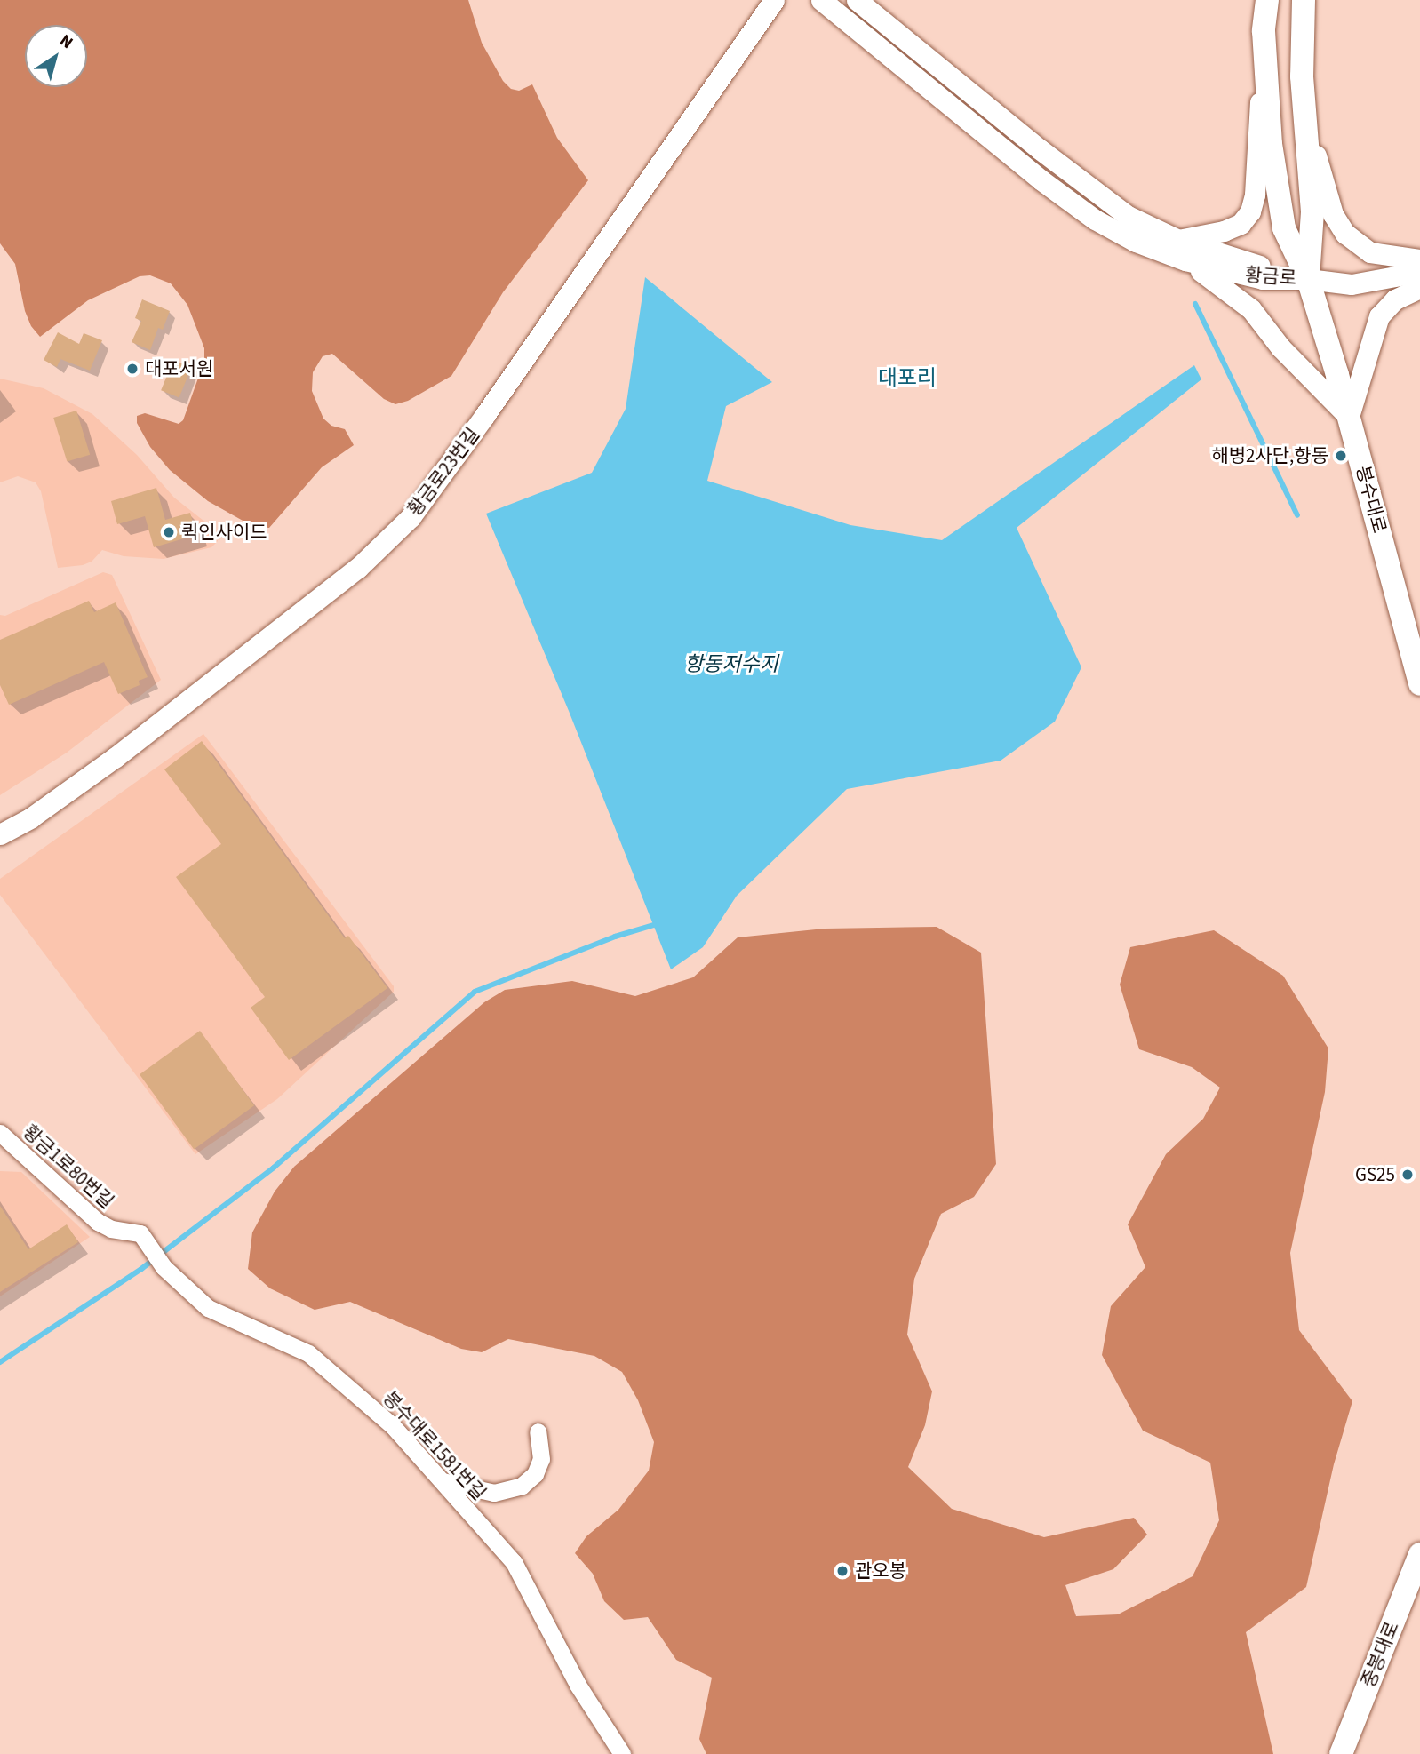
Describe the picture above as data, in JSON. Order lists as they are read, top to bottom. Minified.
{"streets":{"main road":["봉수대로","중봉대로"],"street":["황금로","황금로23번길","황금1로80번길","봉수대로1581번길"]},"crossings":[["황금로","봉수대로"],["황금1로80번길","봉수대로1581번길"]],"districts":["대포리"],"water":["항동저수지"],"places":["대포서원","해병2사단,향동","퀵인사이드","GS25","관오봉"],"north":"top right"}
